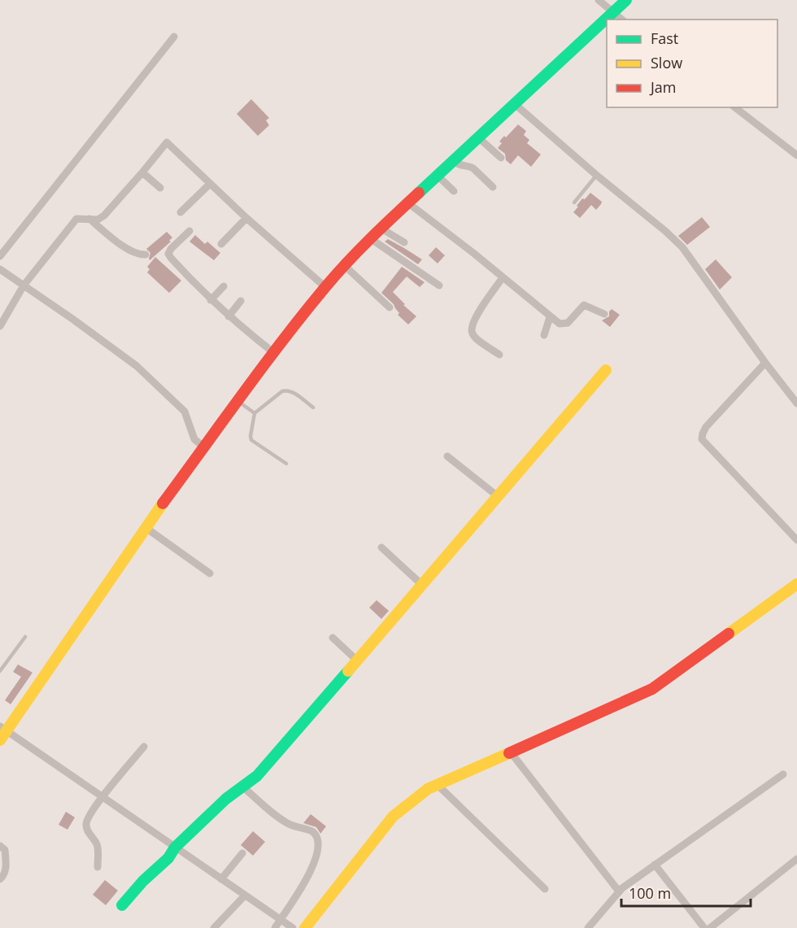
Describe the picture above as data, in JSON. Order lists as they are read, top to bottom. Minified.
{"legend":["Fast","Slow","Jam"],"scale_bar":"100 m"}
